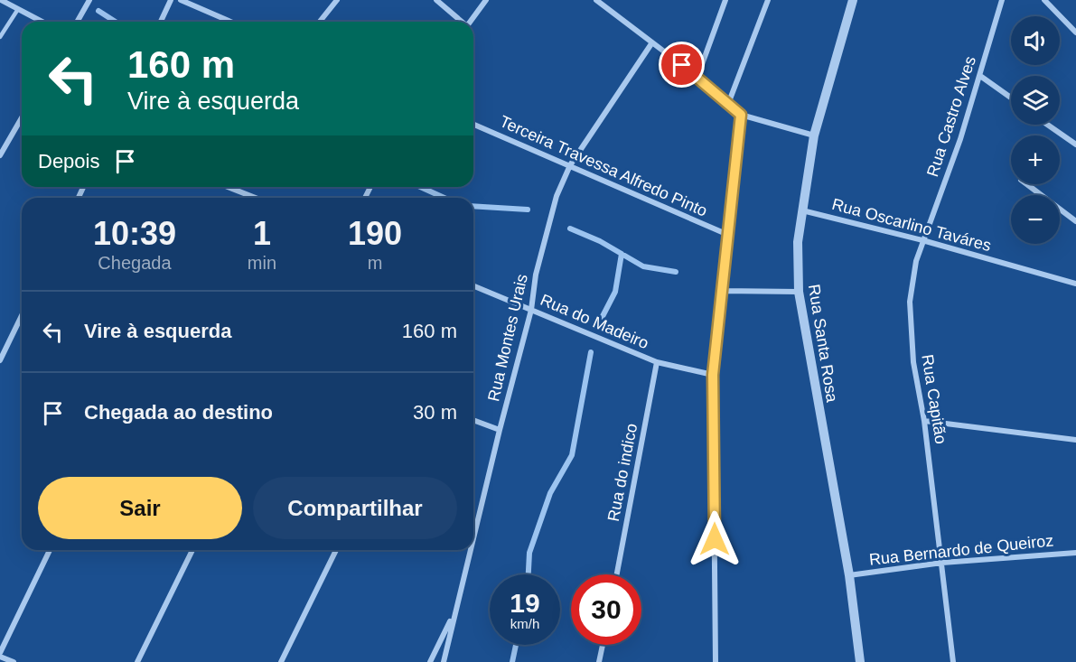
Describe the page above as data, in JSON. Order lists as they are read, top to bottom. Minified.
{"streets":{"street":["Rua Castro Alves","Terceira Travessa Alfredo Pinto","Rua Oscarlino Taváres","Rua do Madeiro","Rua Montes Urais","Rua Santa Rosa","Rua Capitão","Rua do indico","Rua Bernardo de Queiroz"]},"crossings":[["Rua Castro Alves","Rua Oscarlino Taváres"],["Rua Castro Alves","Rua Capitão"],["Terceira Travessa Alfredo Pinto","Rua Montes Urais"],["Rua Oscarlino Taváres","Rua Santa Rosa"],["Rua Oscarlino Taváres","Rua Capitão"],["Rua do Madeiro","Rua Montes Urais"],["Rua do Madeiro","Rua do indico"],["Rua Santa Rosa","Rua Bernardo de Queiroz"],["Rua Capitão","Rua Bernardo de Queiroz"]],"page":{"map_buttons":["+","−"],"turn":["160 m","Vire à esquerda"],"then":"Depois","eta":["10:39","Chegada","1","min","190","m"],"list":[{"name":"Vire à esquerda","value":"160 m"},{"name":"Chegada ao destino","value":"30 m"}],"buttons":["Sair","Compartilhar"],"speed":"19 km/h","limit":"30"}}
